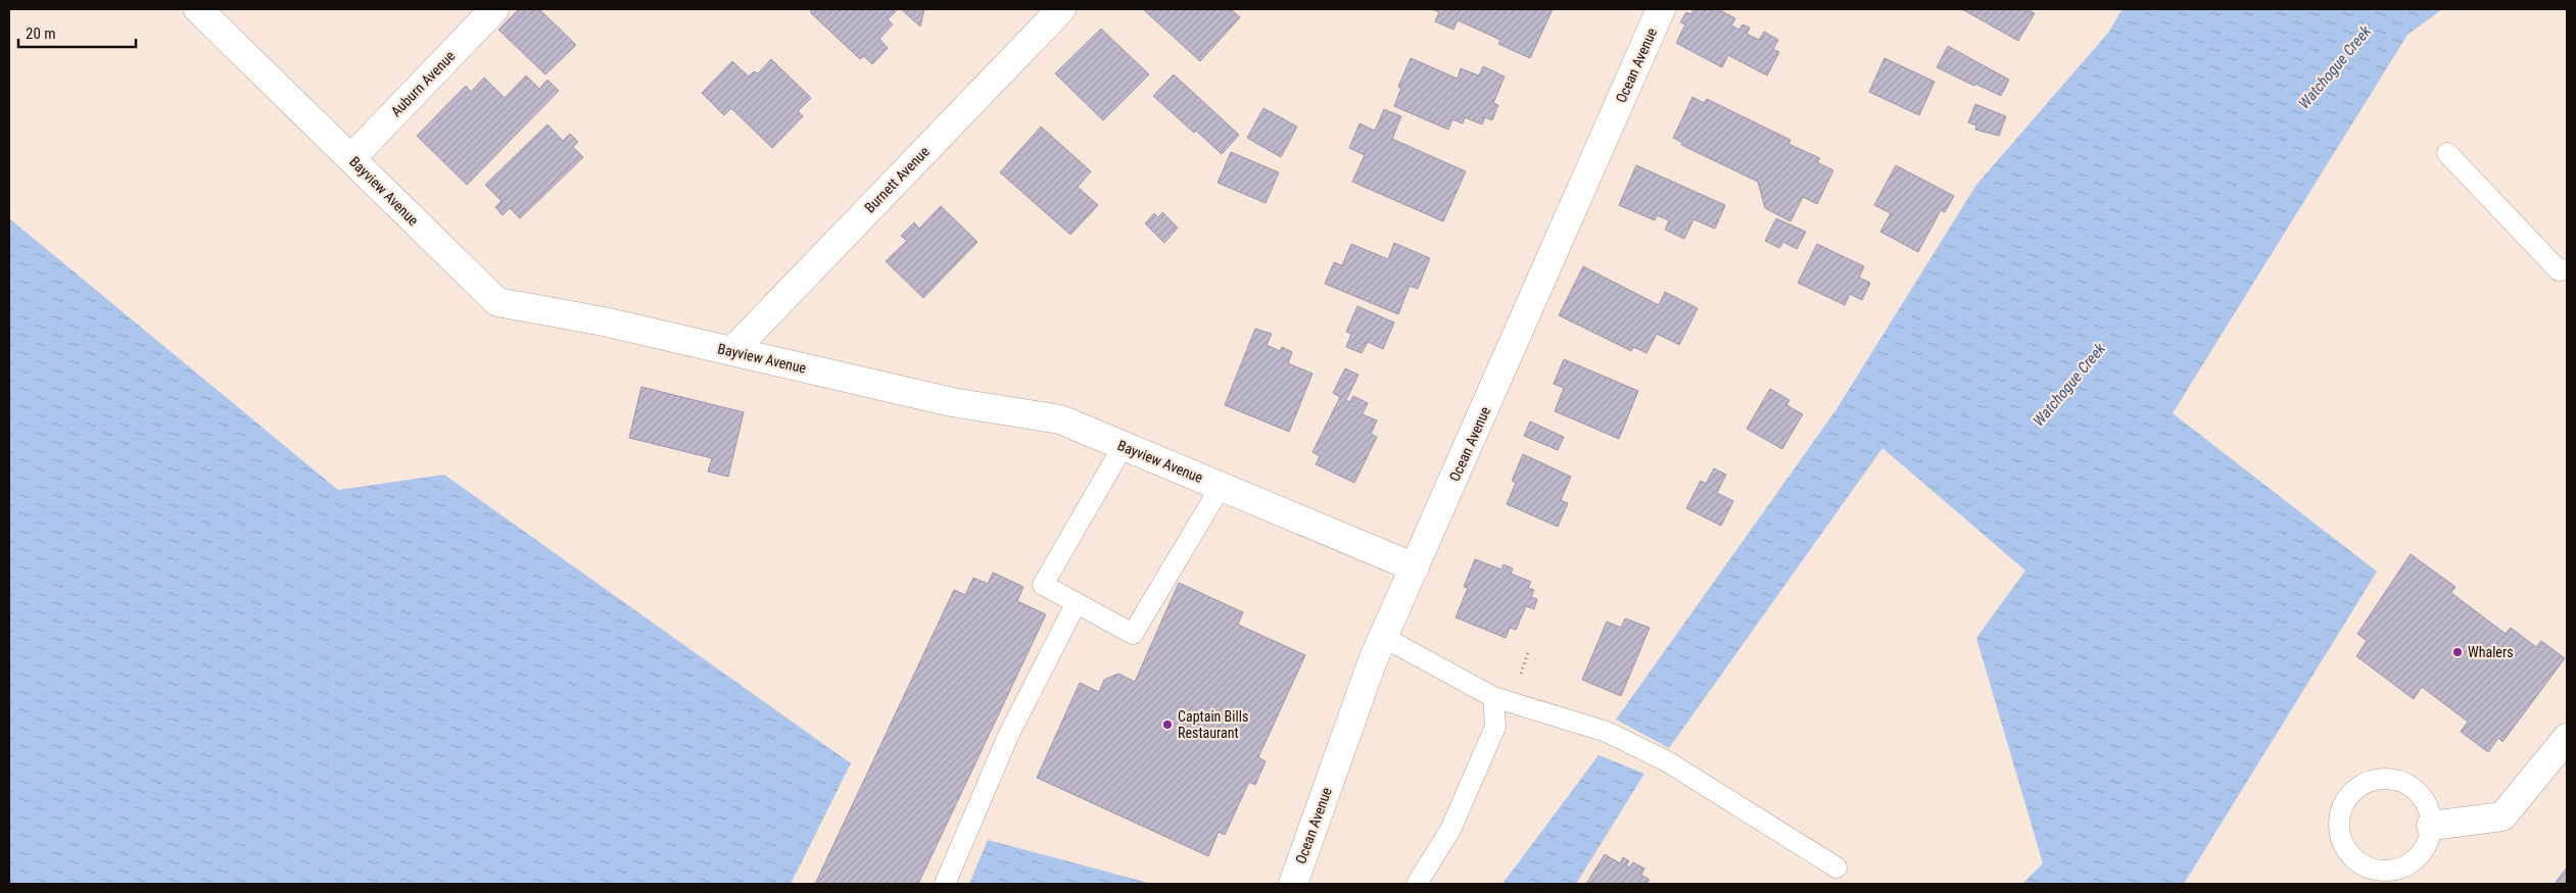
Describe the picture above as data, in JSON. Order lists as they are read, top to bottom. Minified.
{"streets":{"street":["Ocean Avenue","Auburn Avenue","Burnett Avenue","Bayview Avenue"]},"crossings":[["Ocean Avenue","Bayview Avenue"],["Auburn Avenue","Bayview Avenue"],["Burnett Avenue","Bayview Avenue"]],"water":["Watchogue Creek"],"places":["Whalers","Captain Bills Restaurant"],"scale_bar":"20 m"}
